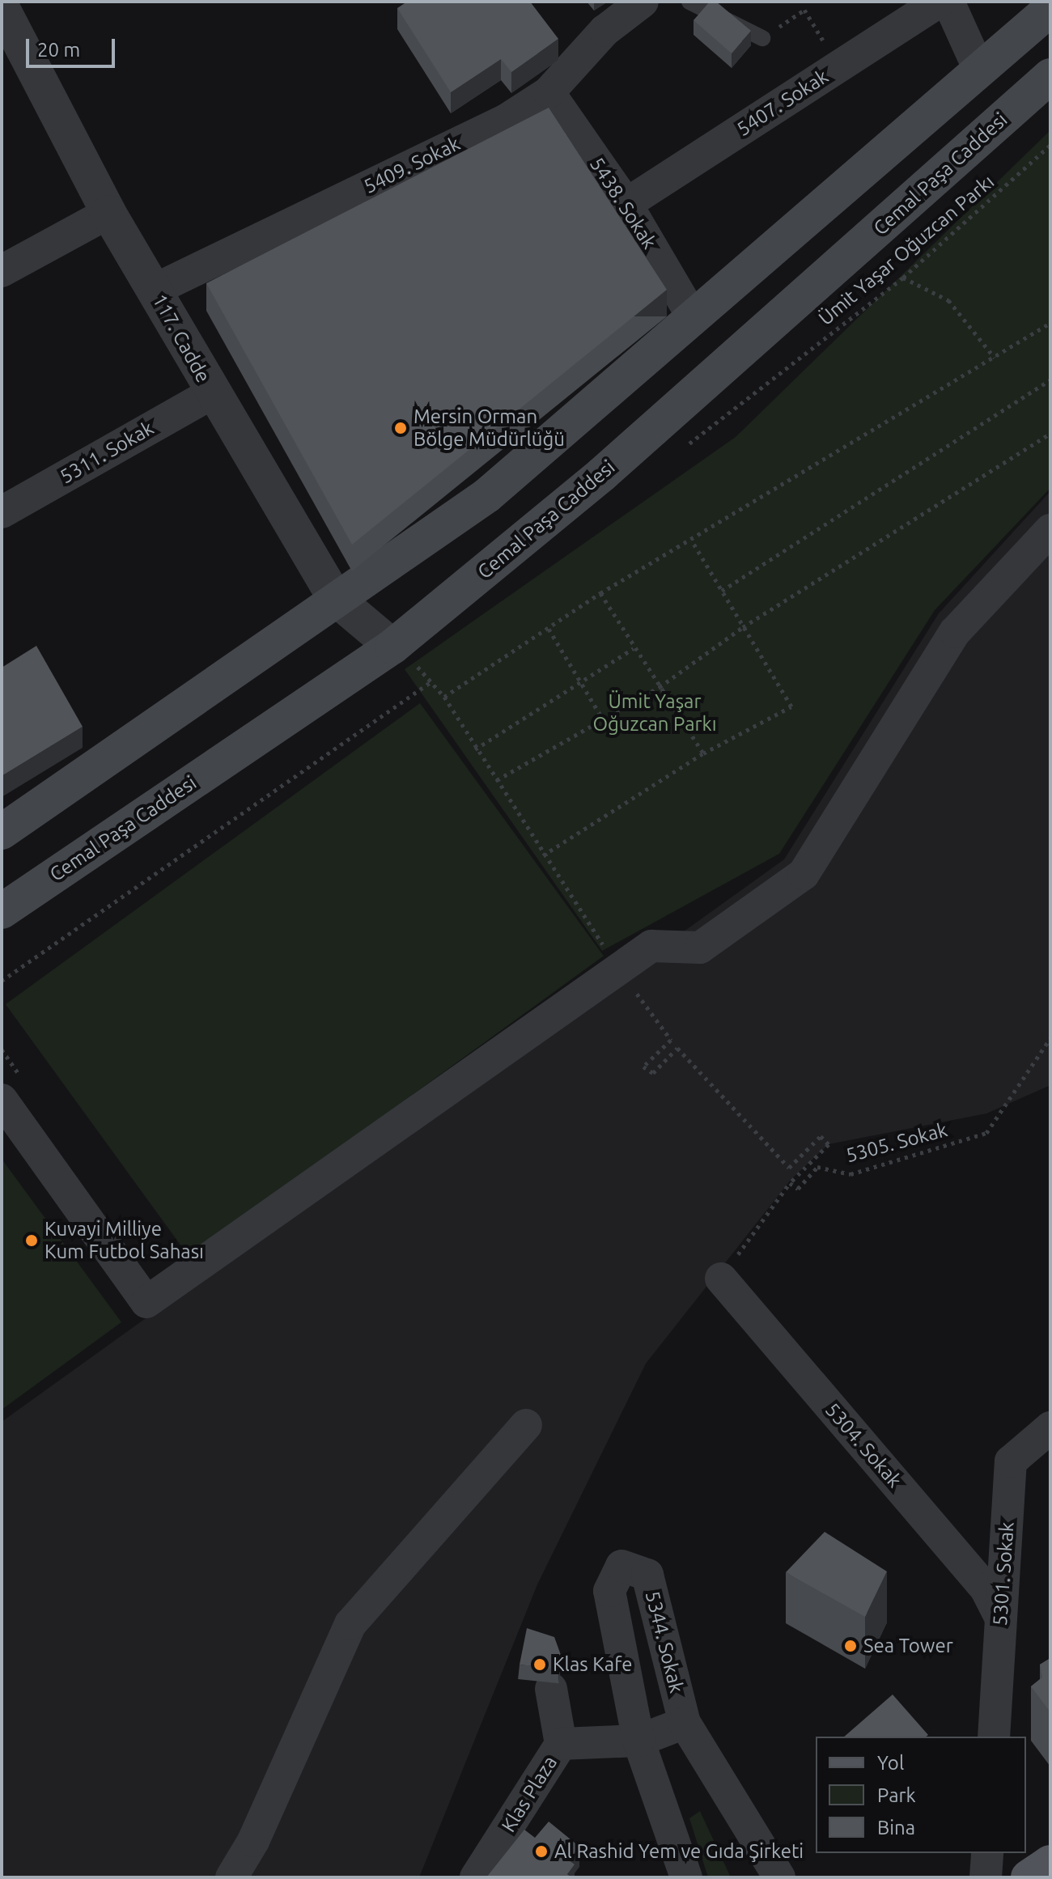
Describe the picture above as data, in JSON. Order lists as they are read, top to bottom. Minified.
{"streets":{"main road":["Cemal Paşa Caddesi"],"street":["5407. Sokak","5409. Sokak","5438. Sokak","117. Cadde","5311. Sokak","5304. Sokak","5301. Sokak","5344. Sokak","Klas Plaza"],"path":["Ümit Yaşar Oğuzcan Parkı","5305. Sokak"]},"crossings":[["5407. Sokak","5438. Sokak"],["5409. Sokak","5438. Sokak"],["5409. Sokak","117. Cadde"],["Cemal Paşa Caddesi","117. Cadde"],["117. Cadde","5311. Sokak"],["5305. Sokak","5304. Sokak"],["5304. Sokak","5301. Sokak"],["5344. Sokak","Klas Plaza"]],"parks":["Ümit Yaşar Oğuzcan Parkı"],"places":["Mersin Orman Bölge Müdürlüğü","Kuvayi Milliye Kum Futbol Sahası","Sea Tower","Klas Kafe","Al Rashid Yem ve Gıda Şirketi"],"legend":["Yol","Park","Bina"],"scale_bar":"20 m"}
